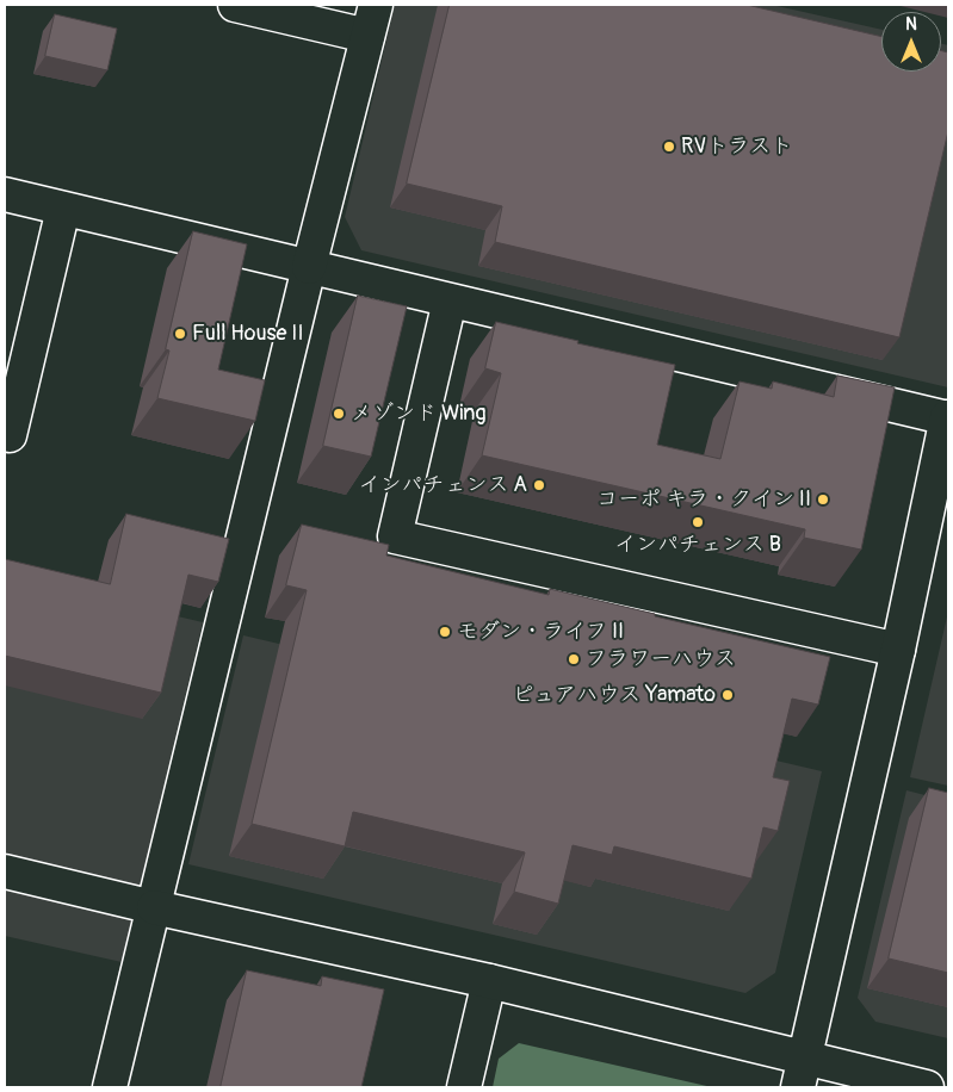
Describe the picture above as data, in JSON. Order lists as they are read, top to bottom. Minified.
{"places":["RVトラスト","Full House II","メゾンド Wing","インパチェンス A","コーポ キラ・クイン II","インパチェンス B","モダン・ライフ II","フラワーハウス","ピュアハウス Yamato"],"north":"top"}
